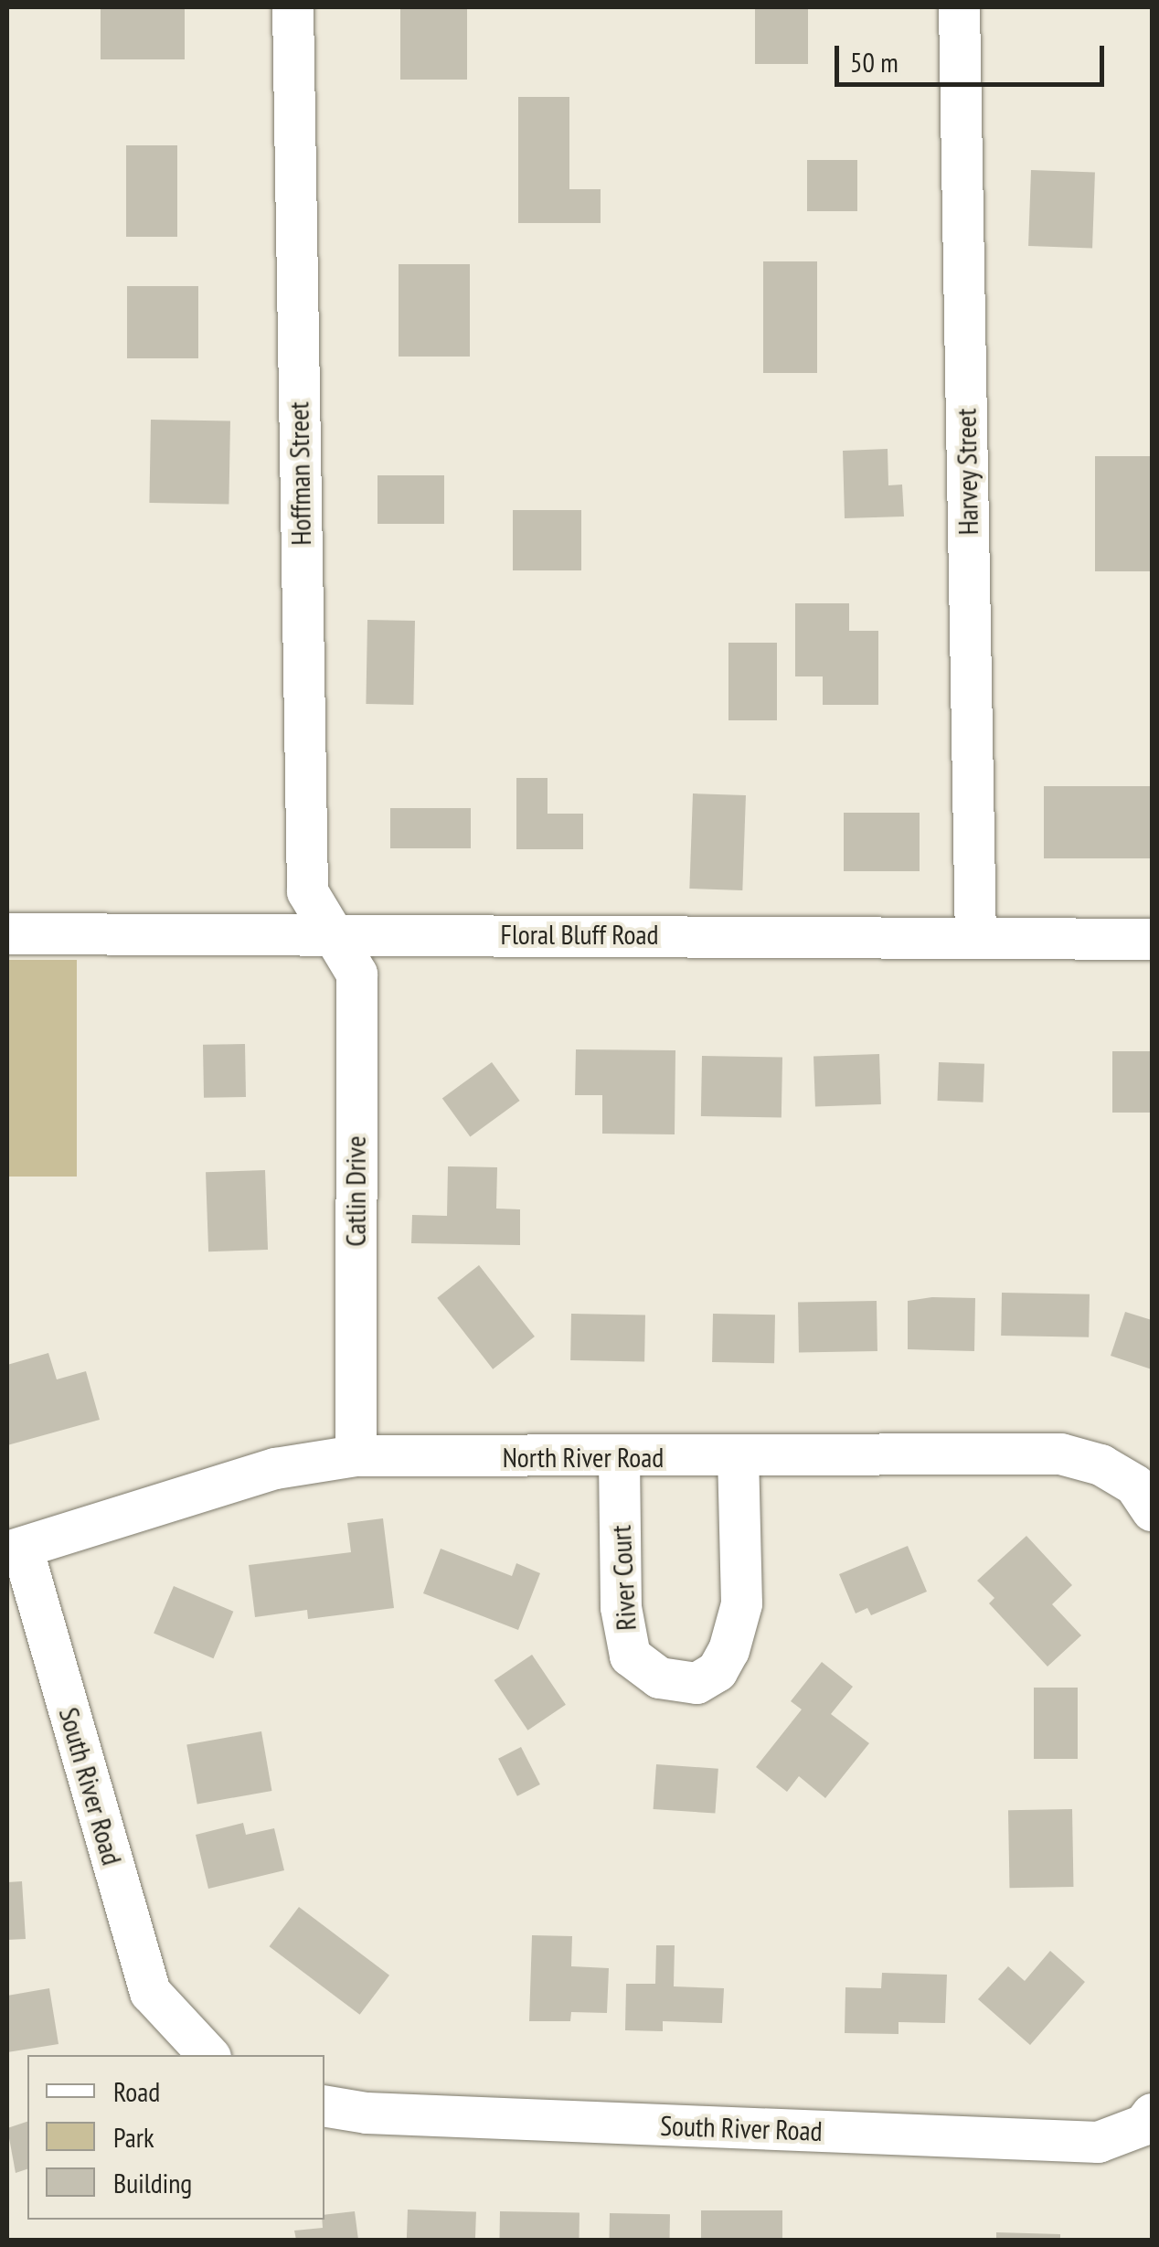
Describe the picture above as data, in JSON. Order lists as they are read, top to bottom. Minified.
{"streets":{"street":["Harvey Street","Hoffman Street","Floral Bluff Road","Catlin Drive","North River Road","River Court","South River Road"]},"crossings":[["Harvey Street","Floral Bluff Road"],["Hoffman Street","Floral Bluff Road"],["Hoffman Street","Catlin Drive"],["Floral Bluff Road","Catlin Drive"],["Catlin Drive","North River Road"],["North River Road","River Court"],["North River Road","South River Road"]],"legend":["Road","Park","Building"],"scale_bar":"50 m"}
